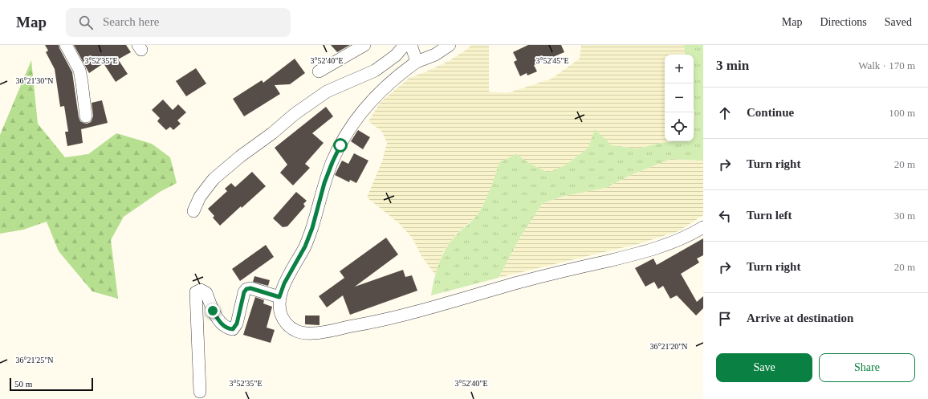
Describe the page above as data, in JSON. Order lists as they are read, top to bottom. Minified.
{"scale_bar":"50 m","page":{"header":"Map","search":"Search here","nav":["Map","Directions","Saved"],"heading":["3 min","Walk · 170 m"],"map_buttons":["+","−"],"list":[["Continue","100 m"],["Turn right","20 m"],["Turn left","30 m"],["Turn right","20 m"],"Arrive at destination"],"buttons":["Save","Share"],"scale":"50 m"},"coordinates":["3°52'35\"E","3°52'40\"E","3°52'45\"E","36°21'30\"N","36°21'20\"N","36°21'25\"N"]}
